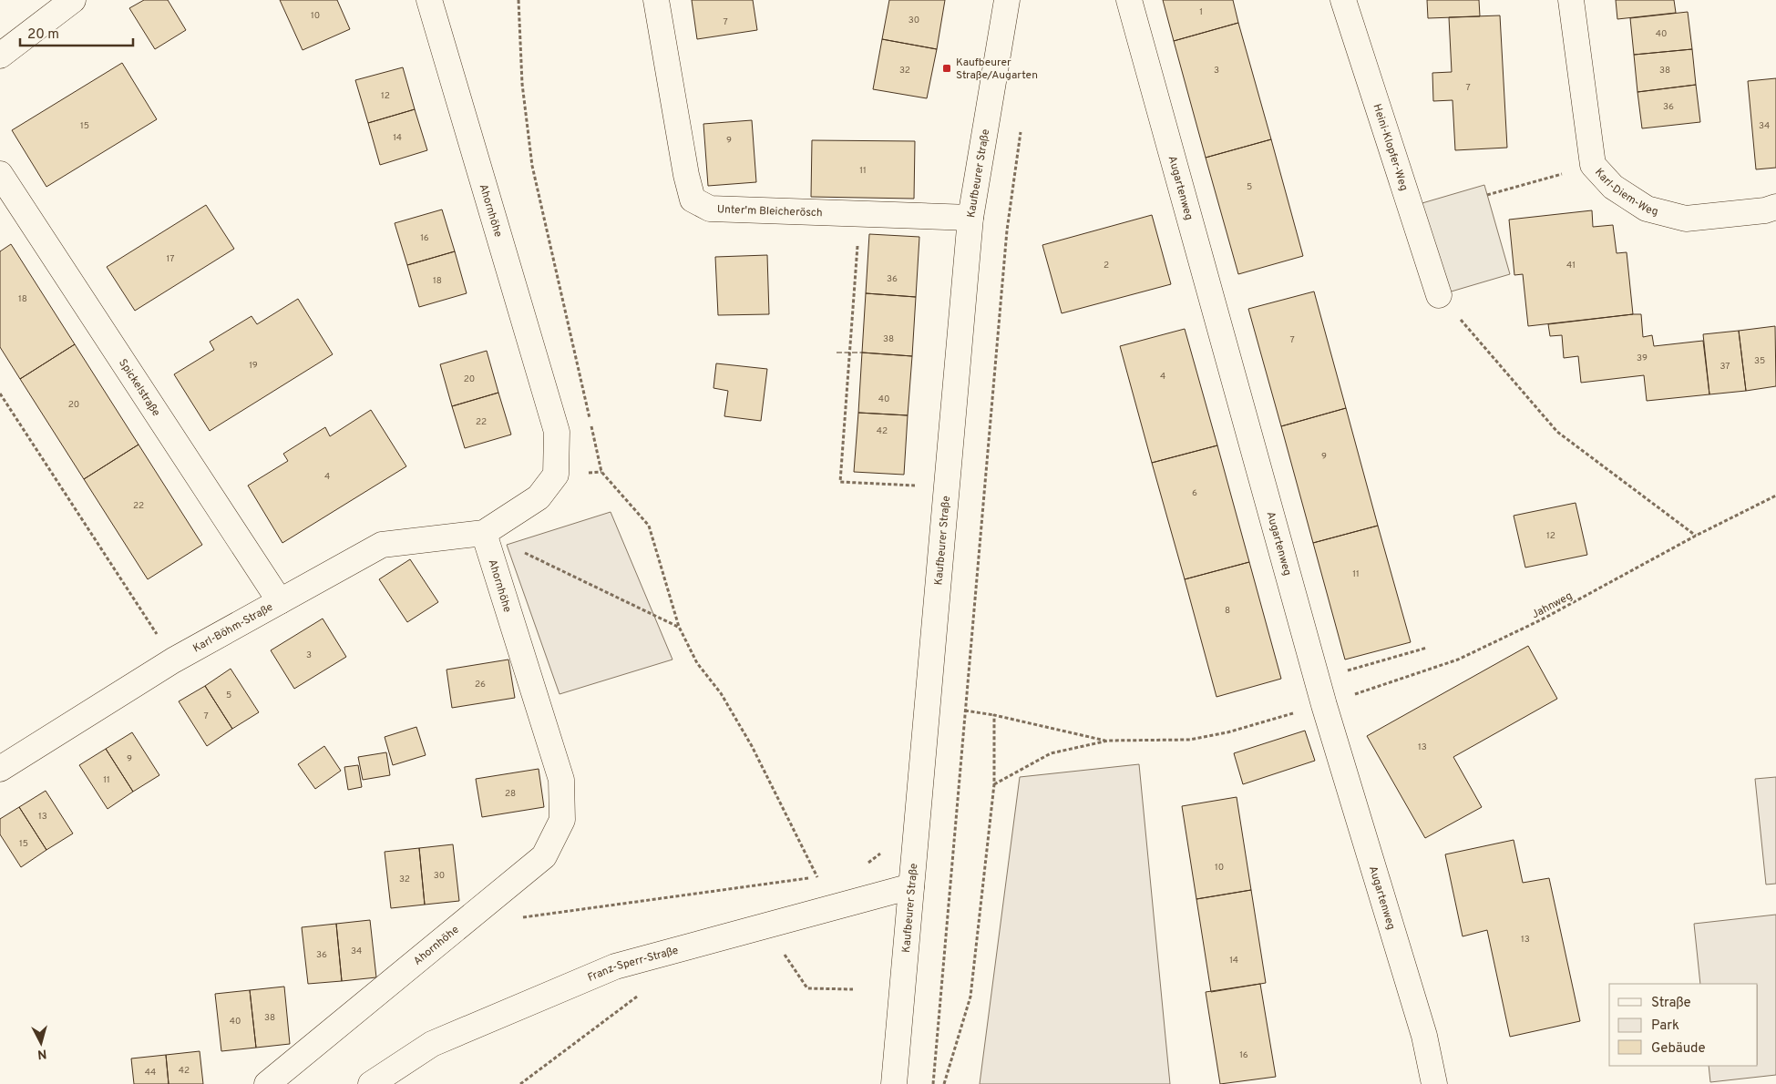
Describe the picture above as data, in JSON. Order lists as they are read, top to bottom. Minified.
{"streets":{"street":["Heini-Klopfer-Weg","Kaufbeurer Straße","Augartenweg","Karl-Diem-Weg","Ahornhöhe","Unter'm Bleicherösch","Spickelstraße","Karl-Böhm-Straße","Franz-Sperr-Straße"],"path":["Jahnweg"]},"crossings":[["Kaufbeurer Straße","Unter'm Bleicherösch"],["Kaufbeurer Straße","Franz-Sperr-Straße"],["Augartenweg","Jahnweg"],["Ahornhöhe","Karl-Böhm-Straße"],["Spickelstraße","Karl-Böhm-Straße"]],"places":{"transit":["Kaufbeurer Straße/Augarten"]},"house_numbers":["1","10","30","7","40","32","3","38","7","12","36","15","34","14","9","11","5","16","17","2","41","36","18","18","38","7","39","35","19","37","4","20","40","20","22","42","9","4","6","22","12","11","8","3","26","5","7","13","9","11","28","13","15","10","30","32","13","34","36","14","38","40","16","42","44"],"legend":["Straße","Park","Gebäude"],"scale_bar":"20 m","north":"bottom"}
